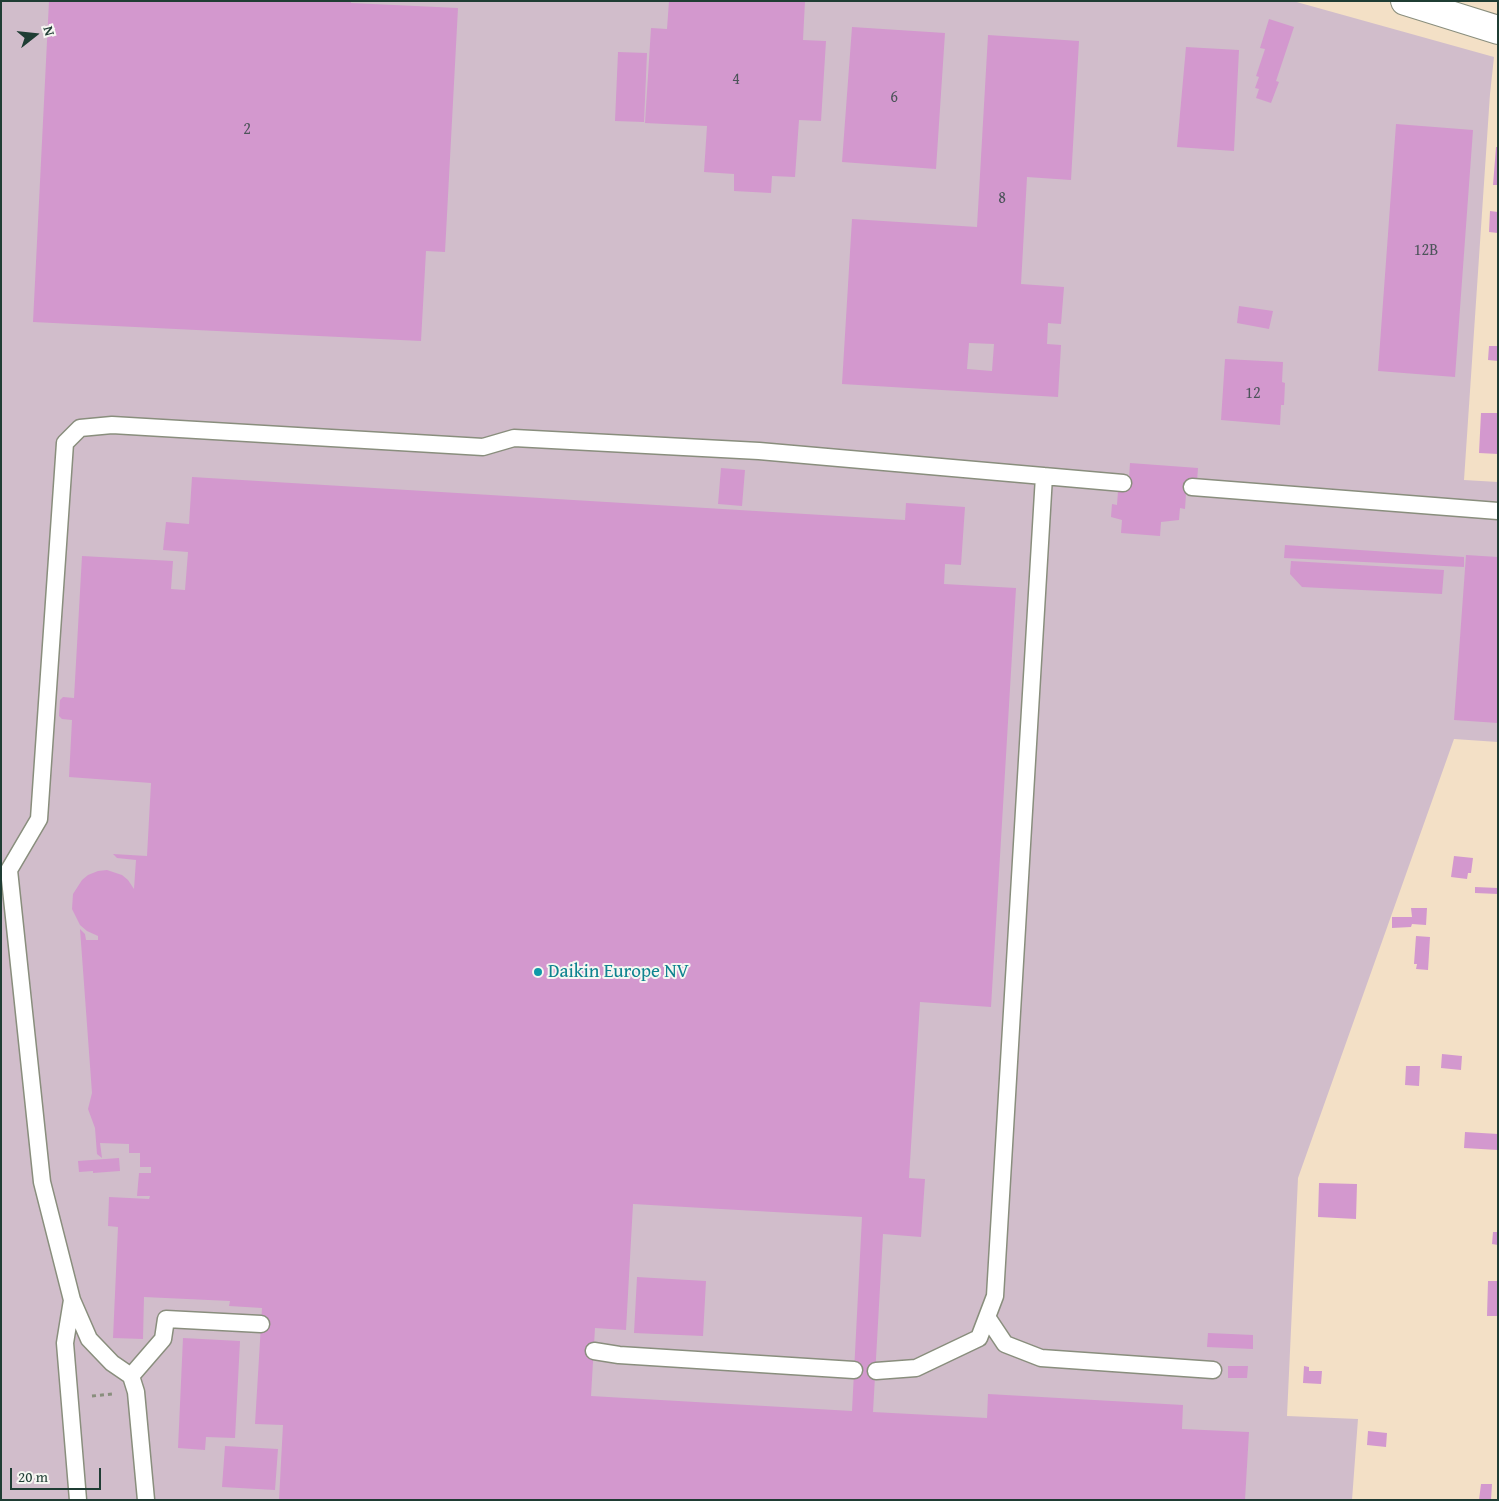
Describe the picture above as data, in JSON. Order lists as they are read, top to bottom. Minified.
{"places":["Daikin Europe NV"],"house_numbers":["4","6","2","8","12B","12"],"scale_bar":"20 m","north":"right"}
